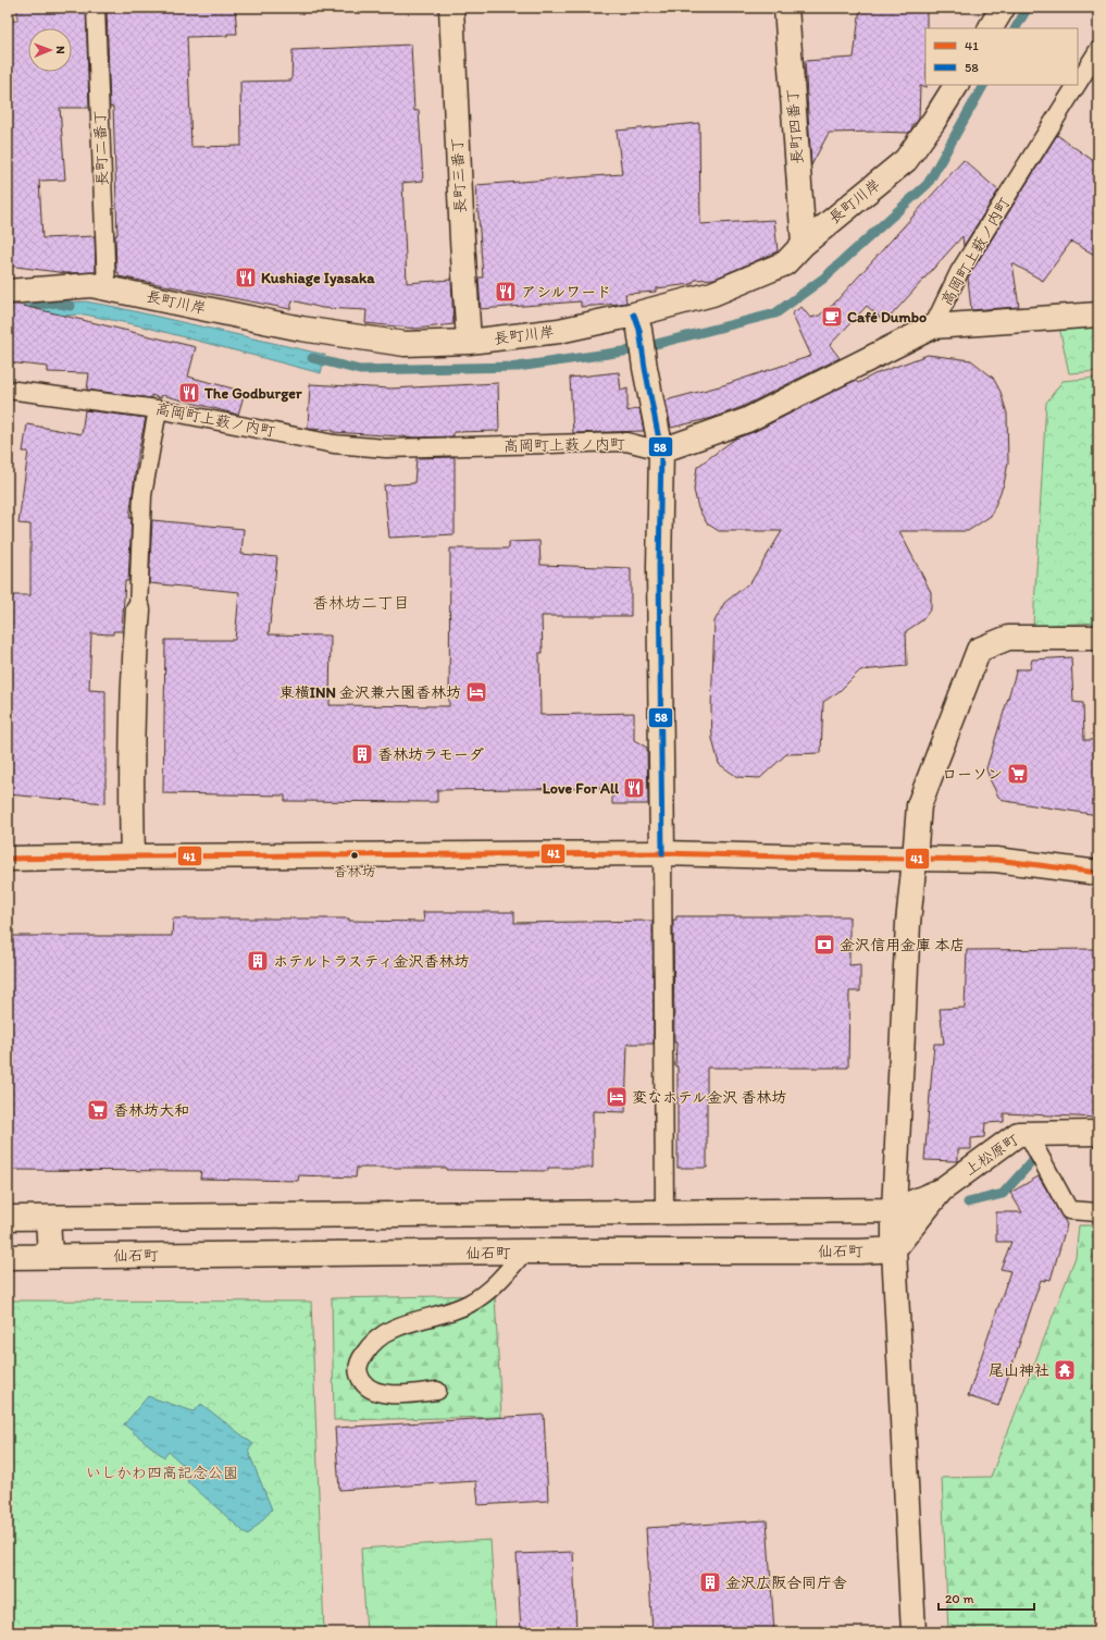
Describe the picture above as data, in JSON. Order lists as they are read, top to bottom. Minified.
{"streets":{"main road":["長町四番丁","長町三番丁","長町川岸","上松原町","仙石町"],"lane":["長町二番丁","高岡町上薮ノ内町"]},"crossings":[["長町四番丁","長町川岸"],["長町二番丁","長町川岸"],["長町三番丁","長町川岸"]],"districts":["香林坊二丁目"],"parks":["いしかわ四高記念公園"],"places":{"restaurant":["Kushiage Iyasaka","アシルワード","The Godburger","Love For All"],"cafe":["Café Dumbo"],"hotel":["東横INN 金沢兼六園香林坊","変なホテル金沢 香林坊"],"building":["香林坊ラモーダ","ホテルトラスティ金沢香林坊","金沢広阪合同庁舎"],"supermarket":["ローソン","香林坊大和"],"other":["香林坊"],"bank":["金沢信用金庫 本店"],"temple":["尾山神社"]},"lines":["transit line 58","transit line 41"],"legend":["41","58"],"scale_bar":"20 m","north":"right"}
